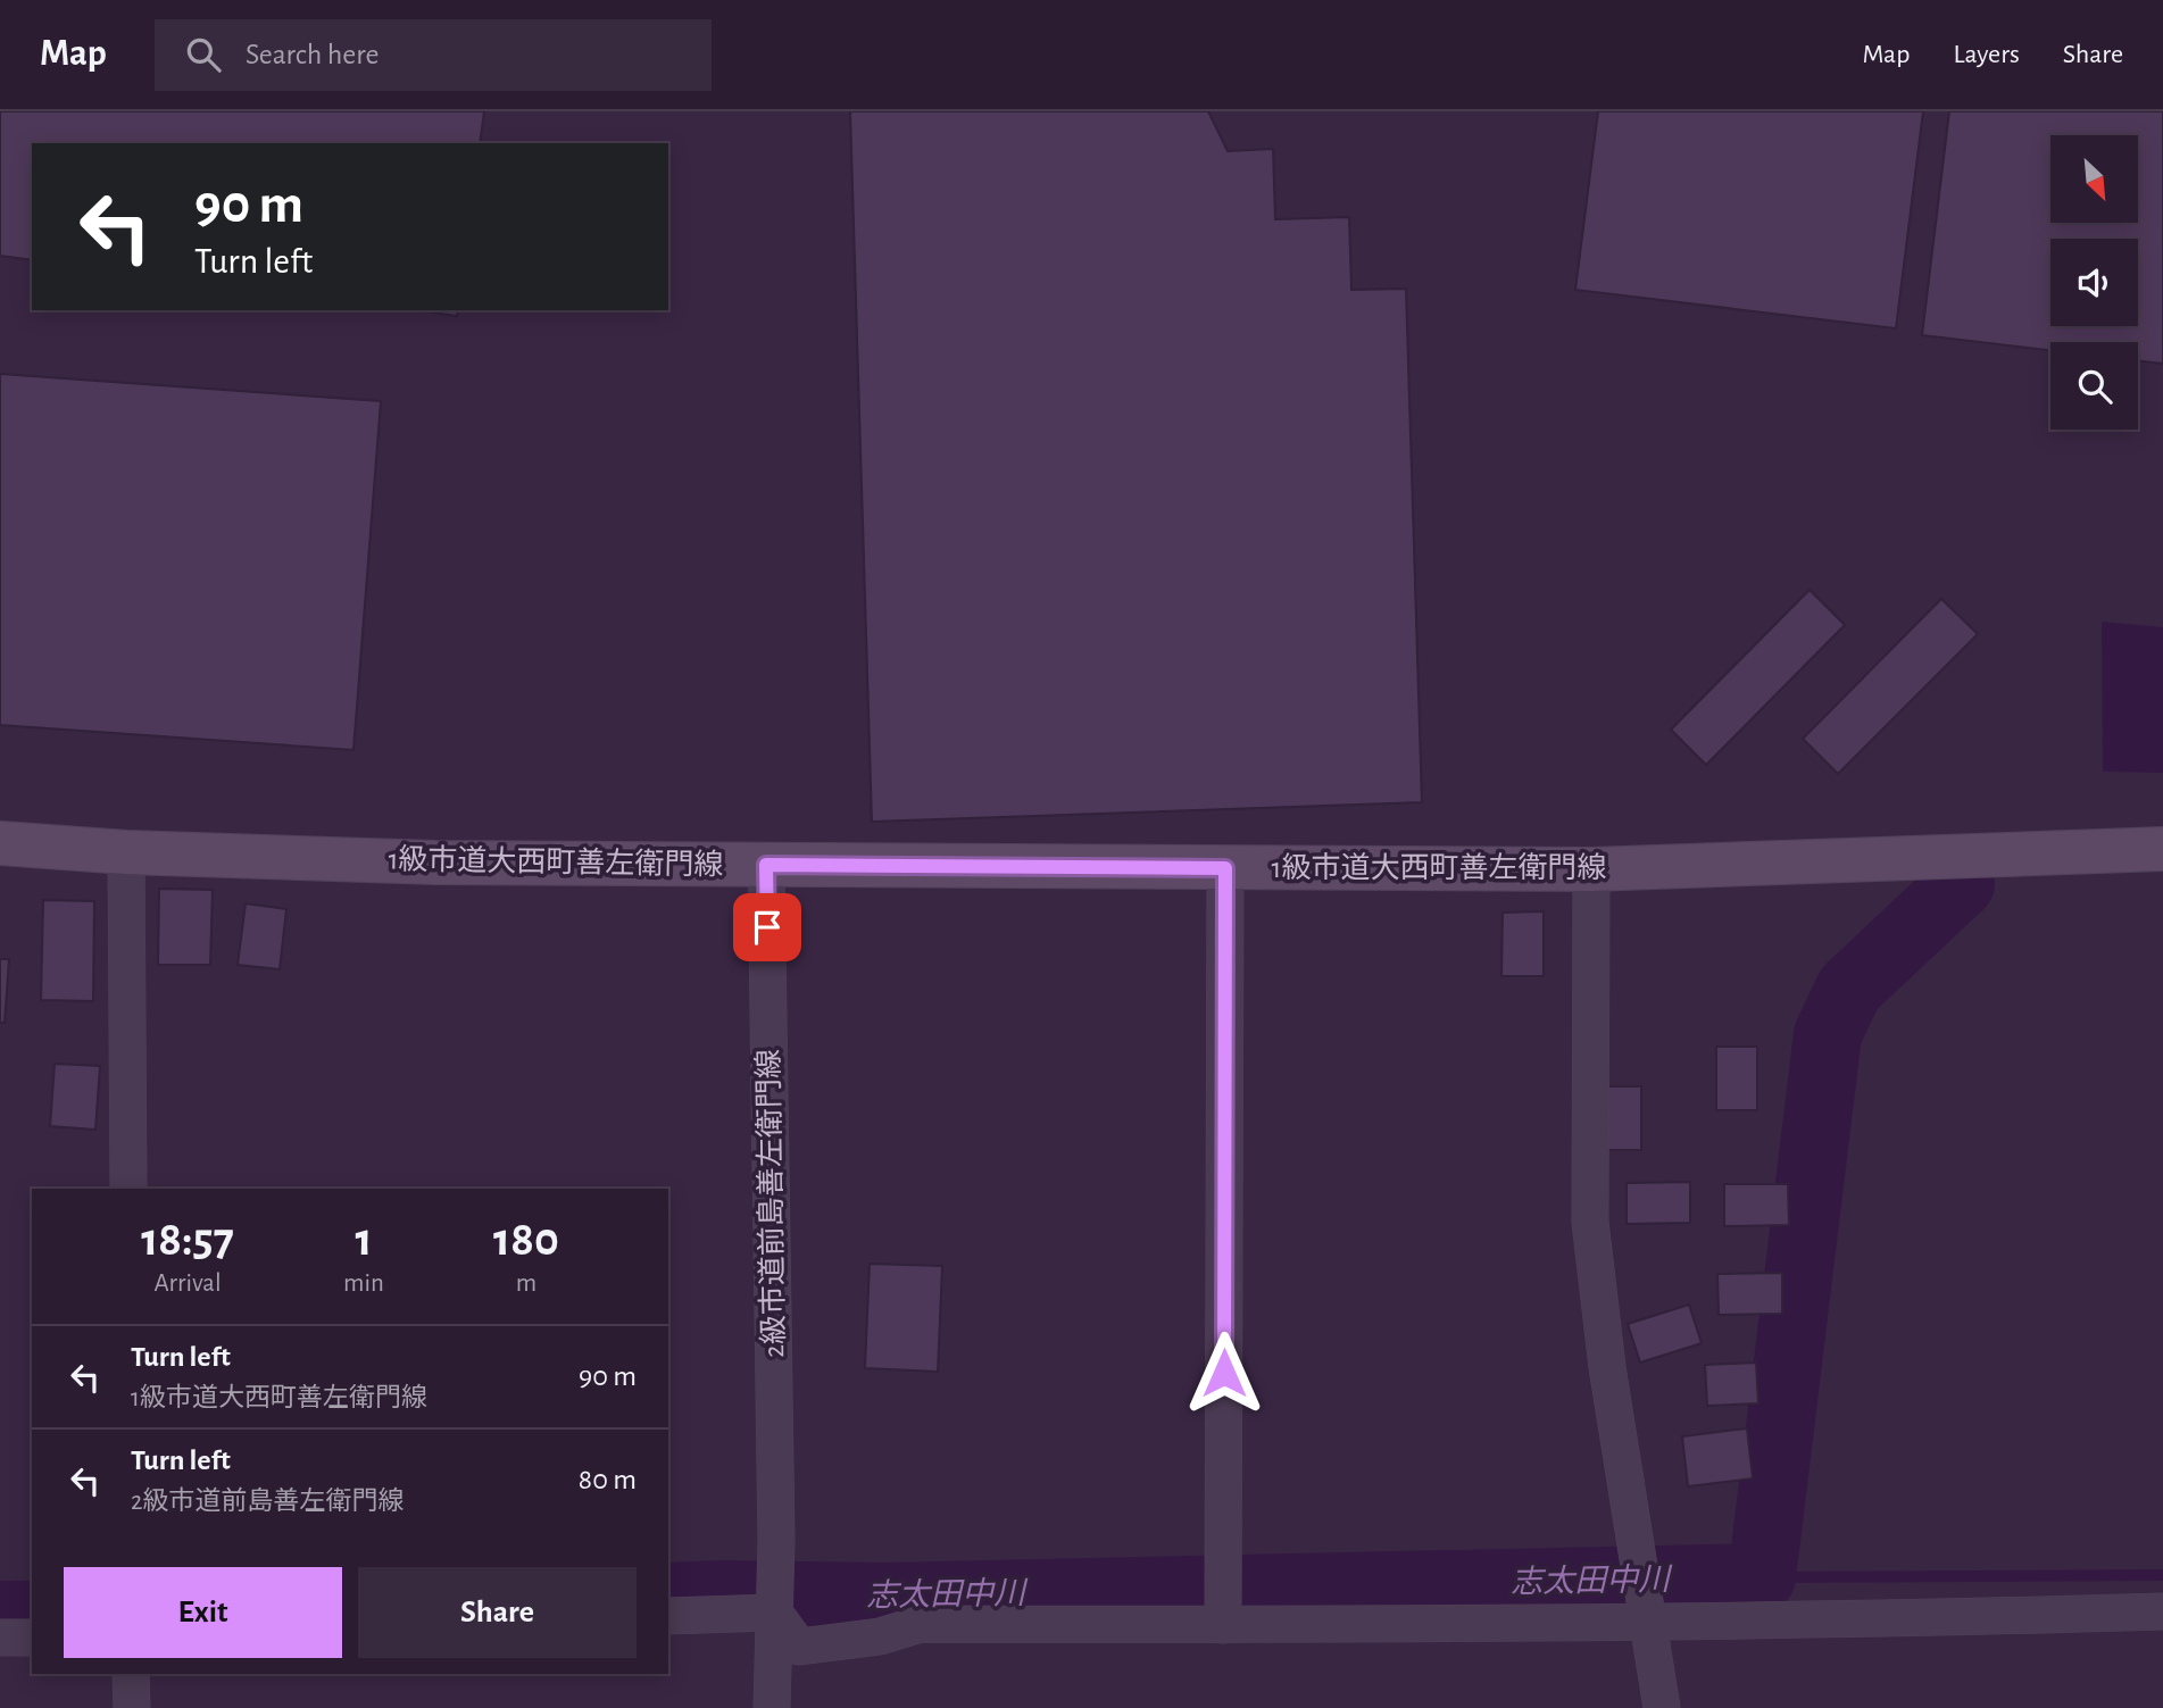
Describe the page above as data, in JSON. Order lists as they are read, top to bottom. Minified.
{"streets":{"street":["1級市道大西町善左衛門線","2級市道前島善左衛門線"]},"crossings":[["1級市道大西町善左衛門線","2級市道前島善左衛門線"]],"water":["志太田中川"],"north":"bottom right","page":{"header":"Map","search":"Search here","nav":["Map","Layers","Share"],"turn":["90 m","Turn left"],"eta":["18:57","Arrival","1","min","180","m"],"list":[{"name":"Turn left","note":"1級市道大西町善左衛門線","value":"90 m"},{"name":"Turn left","note":"2級市道前島善左衛門線","value":"80 m"}],"buttons":["Exit","Share"]}}
